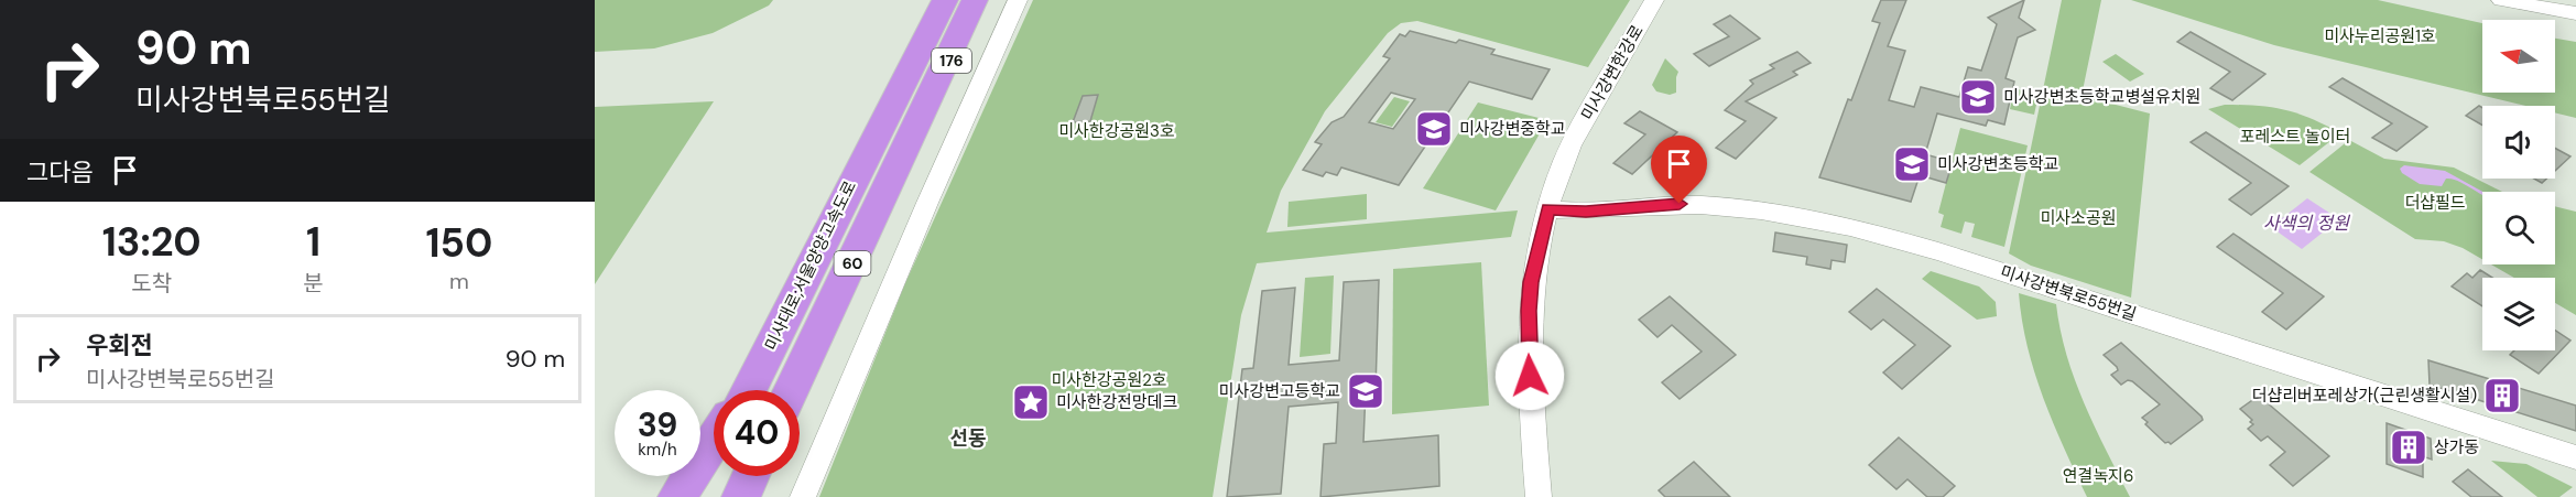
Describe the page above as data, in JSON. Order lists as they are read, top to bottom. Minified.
{"streets":{"highway":["176","60","미사대로;서울양양고속도로"],"street":["미사강변한강로","미사강변북로55번길"]},"crossings":[["176","60"],["176","미사대로;서울양양고속도로"],["미사강변한강로","미사강변북로55번길"],["60","미사대로;서울양양고속도로"]],"districts":["선동"],"water":["사색의 정원"],"parks":["미사누리공원1호","미사한강공원3호","포레스트 놀이터","더샵필드","미사소공원","미사한강공원2호","연결녹지6"],"places":{"school or university":["미사강변초등학교병설유치원","미사강변중학교","미사강변초등학교","미사강변고등학교"],"building":["더샵리버포레상가(근린생활시설)","상가동"],"place":["미사한강전망데크"]},"north":"left","page":{"turn":["90 m","미사강변북로55번길"],"then":"그다음","eta":["13:20","도착","1","분","150","m"],"list":[{"name":"우회전","note":"미사강변북로55번길","value":"90 m"}],"speed":"39 km/h","limit":"40"}}
